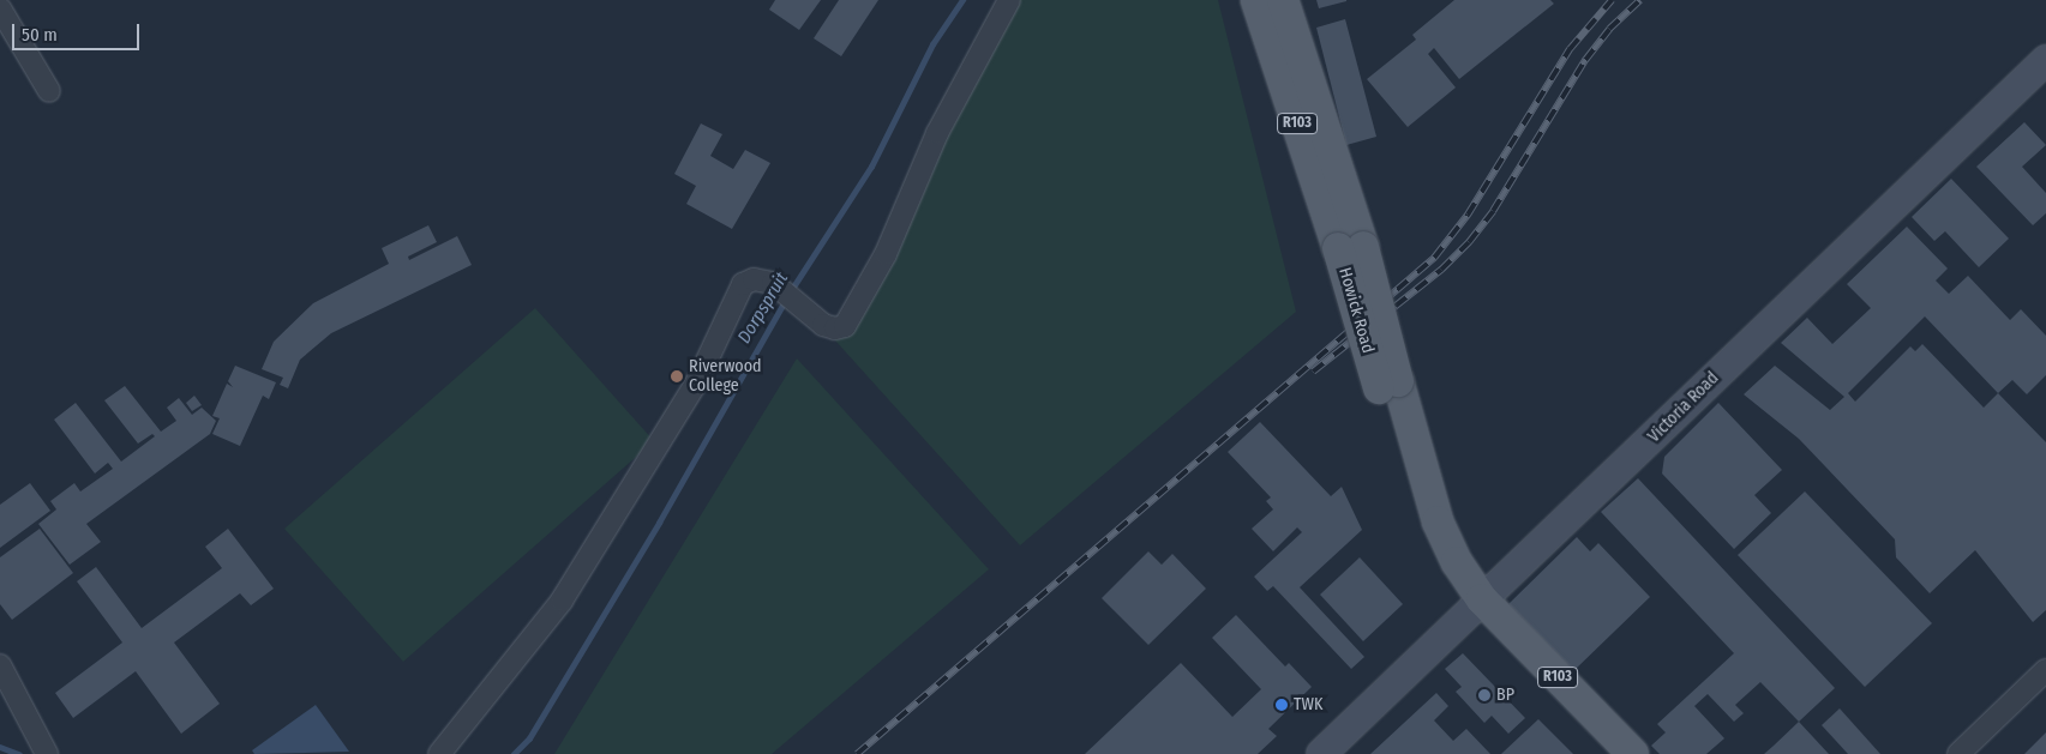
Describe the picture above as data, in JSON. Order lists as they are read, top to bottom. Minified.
{"streets":{"main road":["R103","Howick Road","Victoria Road"]},"crossings":[["R103","Howick Road"],["R103","Victoria Road"],["Howick Road","Victoria Road"]],"water":["Dorpspruit"],"places":["Riverwood College","BP","TWK"],"scale_bar":"50 m"}
